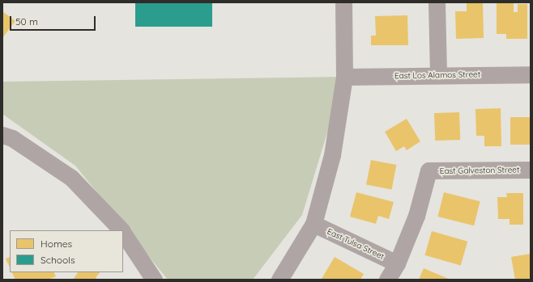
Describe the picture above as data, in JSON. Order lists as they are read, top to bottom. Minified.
{"streets":{"street":["East Los Alamos Street","East Galveston Street","East Tulsa Street"]},"crossings":[["East Galveston Street","East Tulsa Street"]],"legend":["Homes","Schools"],"scale_bar":"50 m"}
